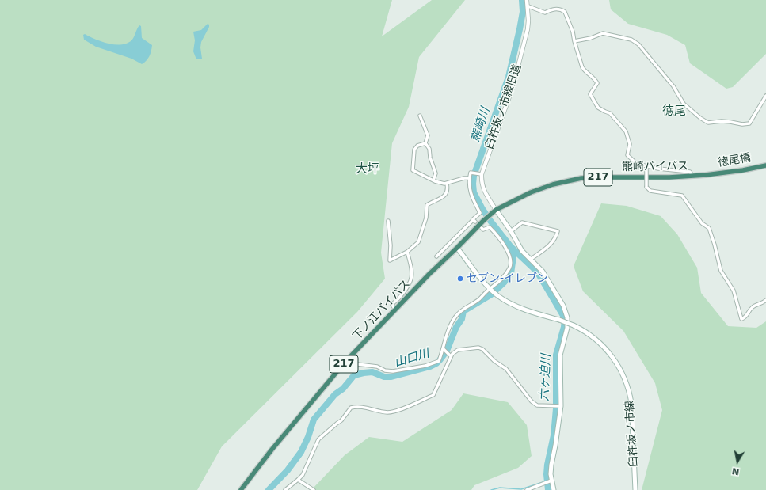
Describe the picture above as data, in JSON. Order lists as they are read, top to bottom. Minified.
{"streets":{"highway":["徳尾橋","熊崎バイパス","217","下ノ江バイパス"],"main road":["臼杵坂ノ市線"],"street":["臼杵坂ノ市線旧道"]},"crossings":[["臼杵坂ノ市線旧道","熊崎バイパス"],["臼杵坂ノ市線旧道","下ノ江バイパス"],["徳尾橋","熊崎バイパス"],["熊崎バイパス","下ノ江バイパス"]],"districts":["徳尾","大坪"],"water":["熊崎川","山口川","六ヶ迫川"],"places":["セブン-イレブン"],"north":"bottom"}
